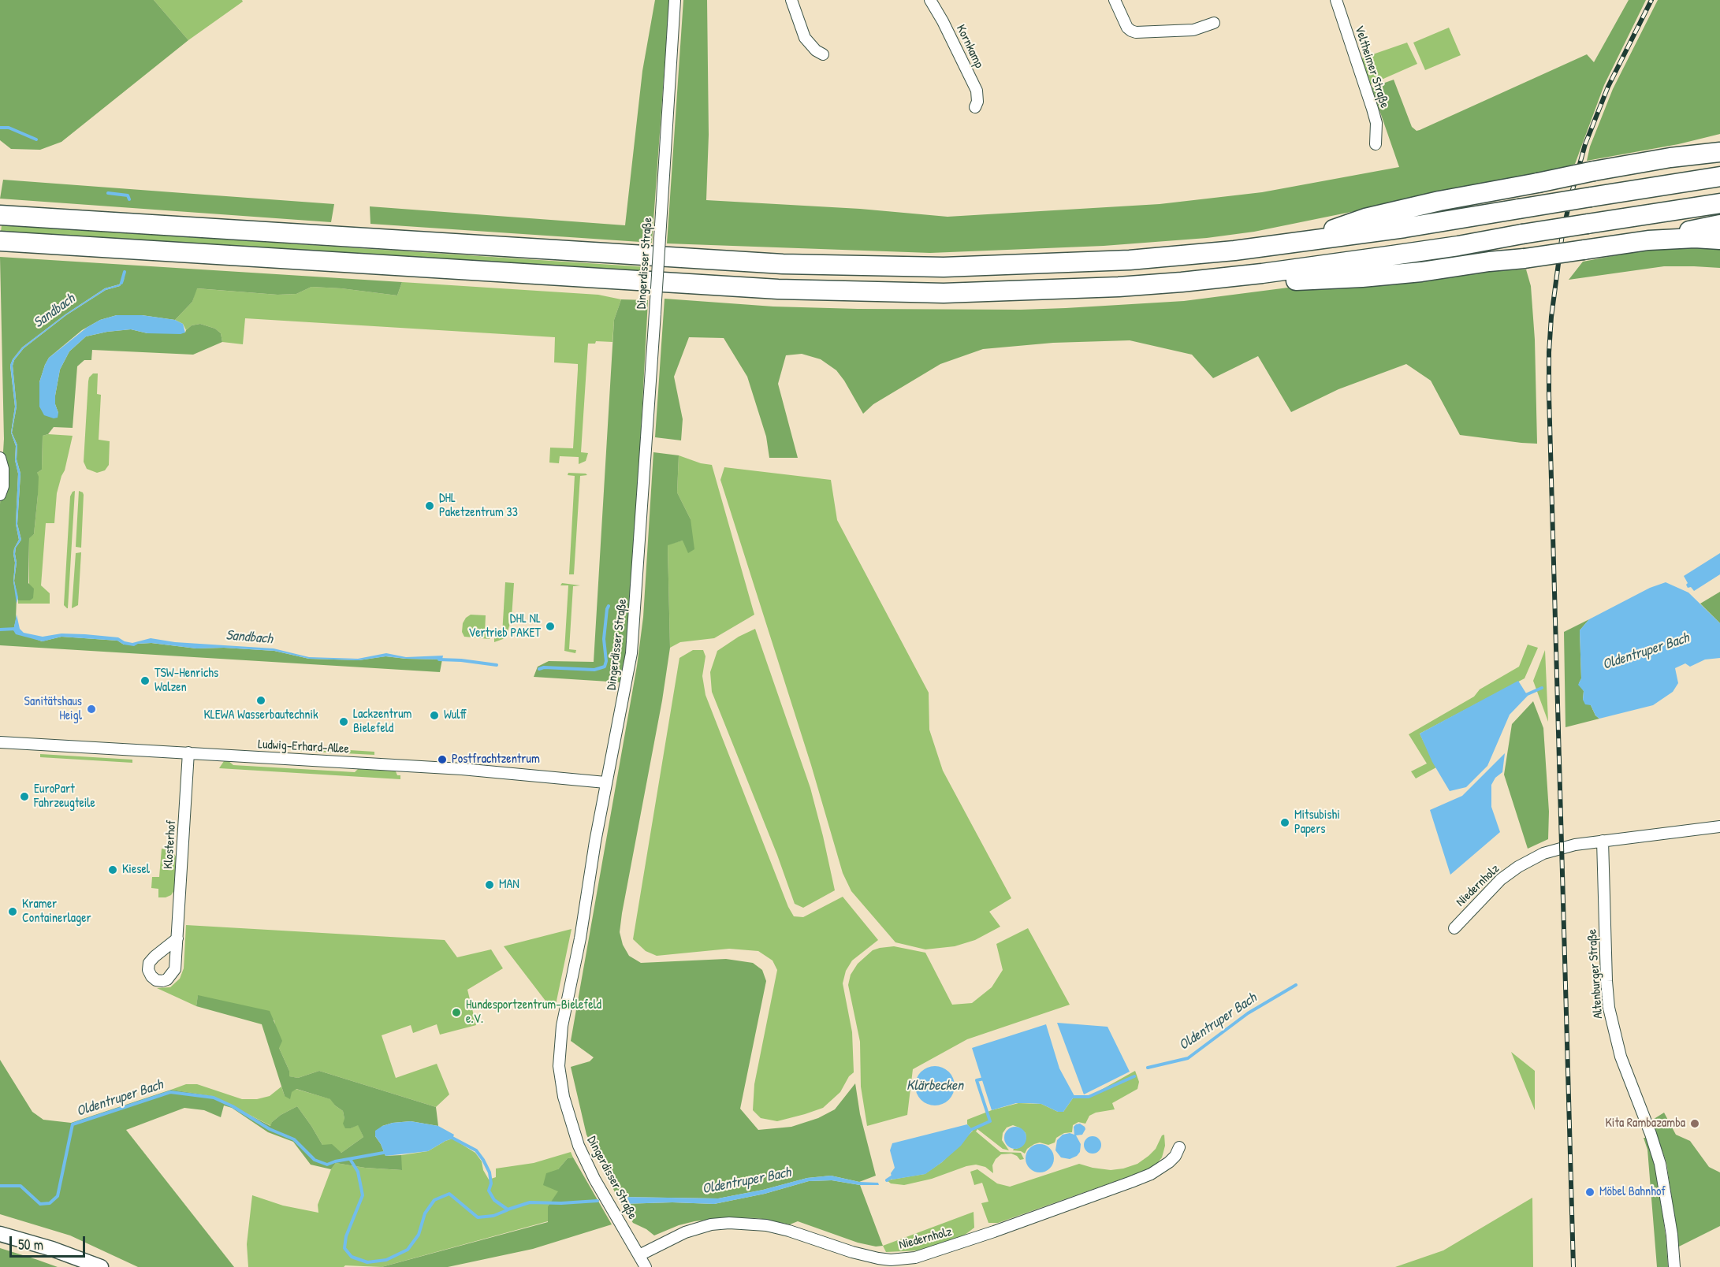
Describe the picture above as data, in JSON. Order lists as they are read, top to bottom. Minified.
{"streets":{"street":["Kornkamp","Veltheimer Straße","Dingerdisser Straße","Ludwig-Erhard-Allee","Klosterhof","Niedernholz","Altenburger Straße"]},"crossings":[["Dingerdisser Straße","Ludwig-Erhard-Allee"],["Dingerdisser Straße","Niedernholz"],["Ludwig-Erhard-Allee","Klosterhof"],["Niedernholz","Altenburger Straße"]],"water":["Sandbach","Oldentruper Bach","Klärbecken"],"places":["DHL Paketzentrum 33","DHL NL Vertrieb PAKET","TSW-Henrichs Walzen","KLEWA Wasserbautechnik","Sanitätshaus Heigl","Wulff","Lackzentrum Bielefeld","Postfrachtzentrum","EuroPart Fahrzeugteile","Mitsubishi Papers","Kiesel","MAN","Kramer Containerlager","Hundesportzentrum-Bielefeld e.V.","Kita Rambazamba","Möbel Bahnhof"],"scale_bar":"50 m"}
